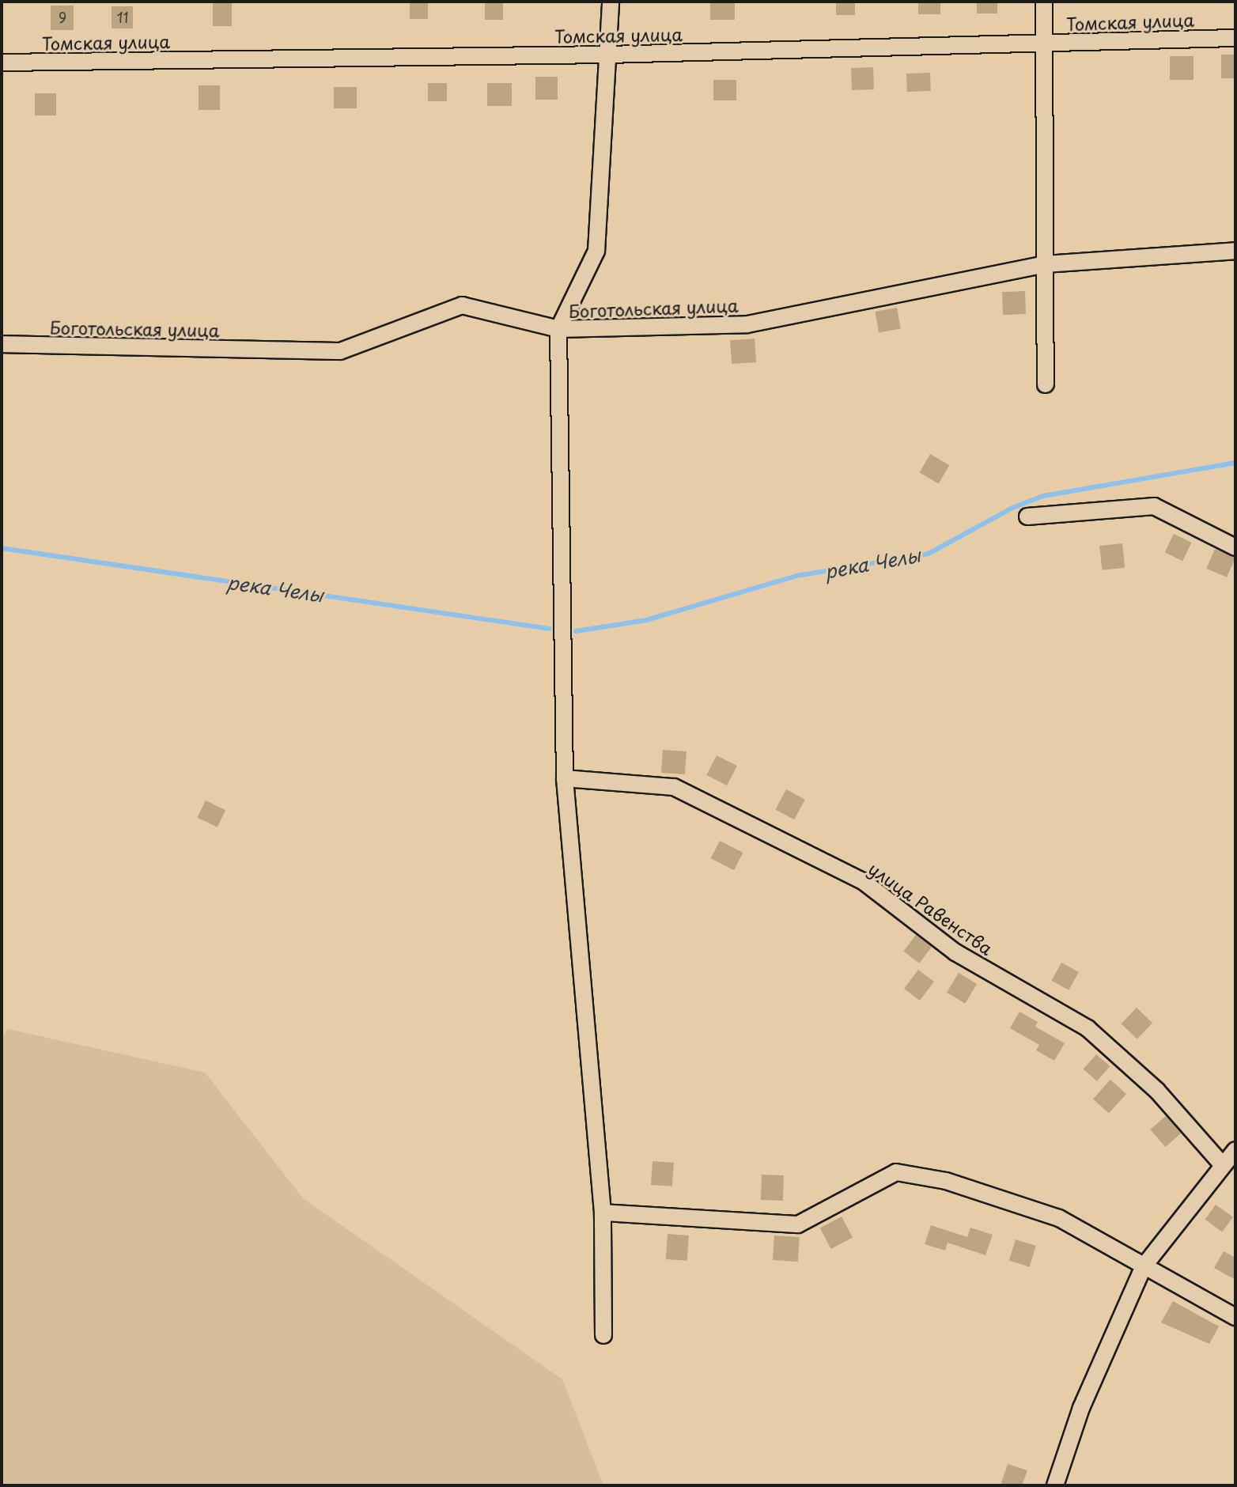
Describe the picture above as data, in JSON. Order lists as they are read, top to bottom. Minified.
{"streets":{"street":["Томская улица","Боготольская улица","улица Равенства"]},"water":["река Челы"],"house_numbers":["9","11"]}
